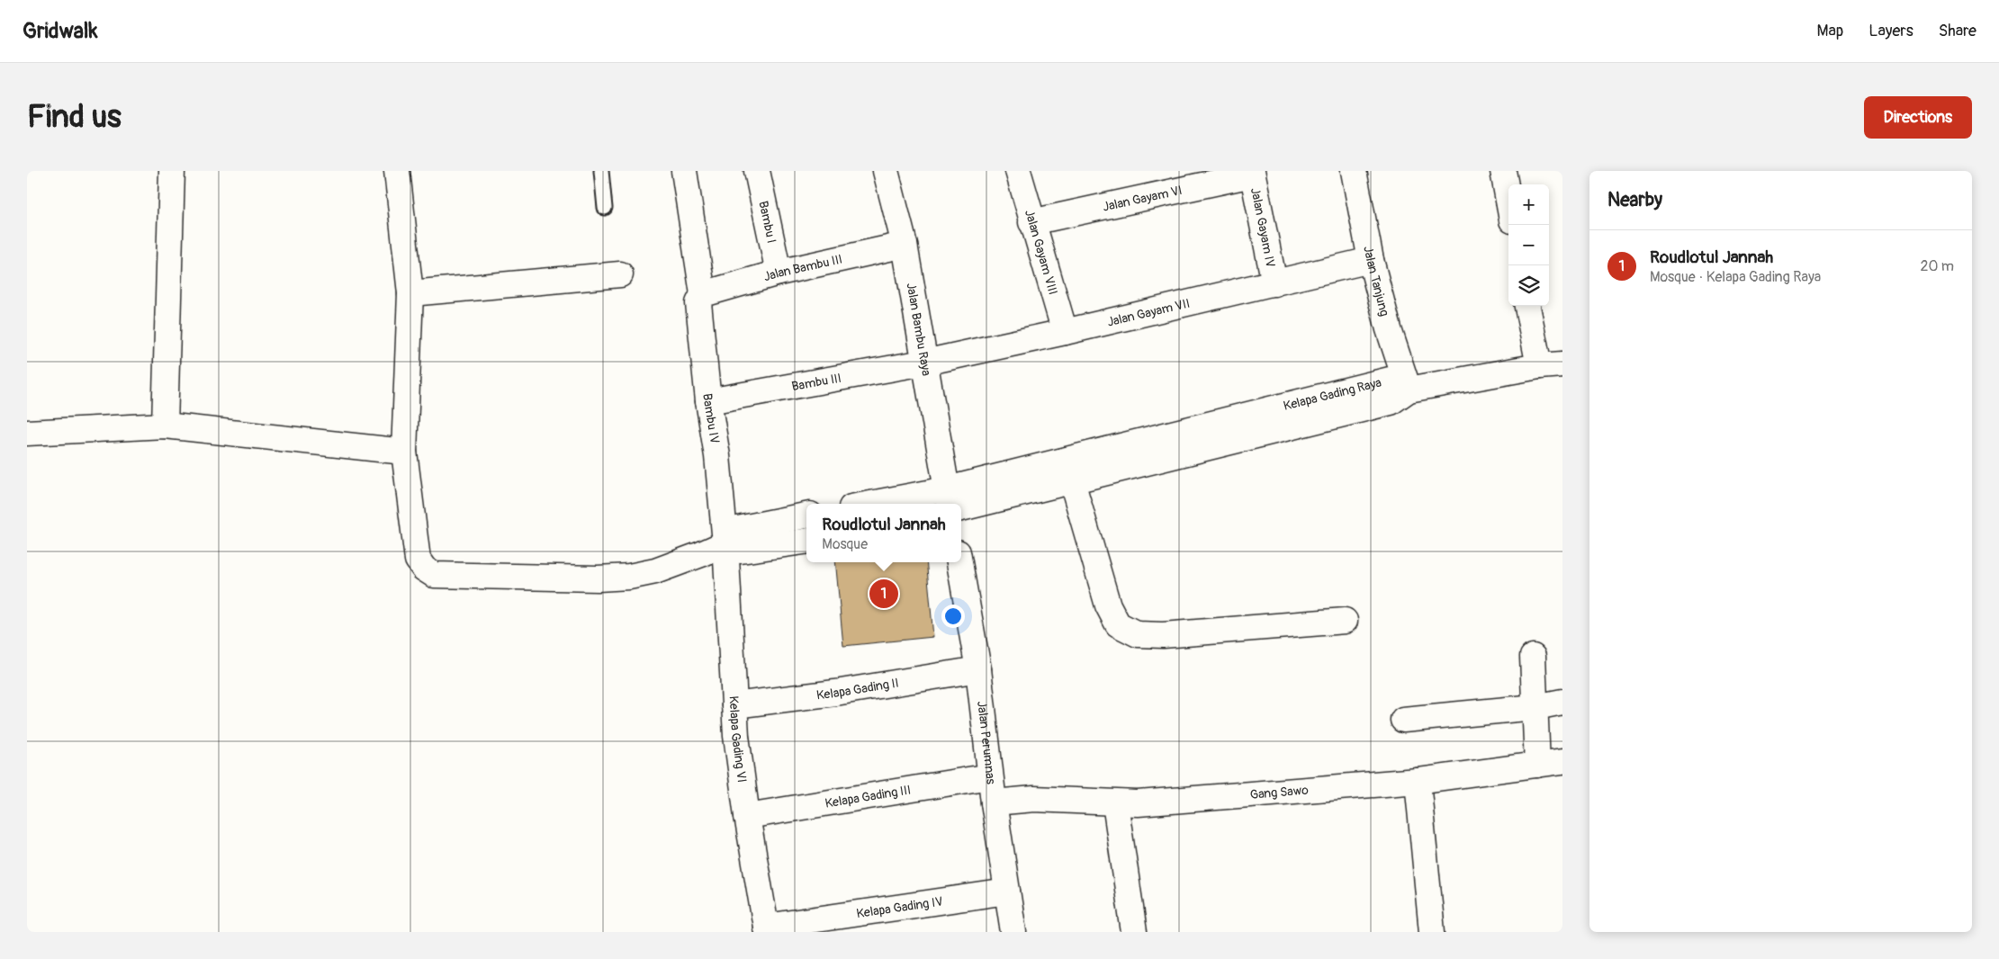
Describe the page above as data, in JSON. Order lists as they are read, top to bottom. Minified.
{"streets":{"street":["Jalan Gayam VI","Bambu I","Jalan Gayam IV","Jalan Gayam VIII","Jalan Bambu III","Jalan Tanjung","Jalan Gayam VII","Jalan Bambu Raya","Bambu III","Kelapa Gading Raya","Bambu IV","Kelapa Gading II","Kelapa Gading VI","Jalan Perumnas","Gang Sawo","Kelapa Gading III","Kelapa Gading IV"]},"crossings":[["Jalan Gayam VI","Jalan Gayam IV"],["Jalan Gayam VI","Jalan Gayam VIII"],["Bambu I","Jalan Bambu III"],["Jalan Gayam IV","Jalan Gayam VII"],["Jalan Gayam VIII","Jalan Gayam VII"],["Jalan Bambu III","Jalan Bambu Raya"],["Jalan Bambu III","Bambu IV"],["Jalan Tanjung","Jalan Gayam VII"],["Jalan Tanjung","Kelapa Gading Raya"],["Jalan Gayam VII","Jalan Bambu Raya"],["Jalan Gayam VII","Bambu III"],["Jalan Bambu Raya","Bambu III"],["Jalan Bambu Raya","Kelapa Gading Raya"],["Bambu III","Bambu IV"],["Bambu IV","Kelapa Gading VI"],["Kelapa Gading II","Kelapa Gading VI"],["Kelapa Gading II","Jalan Perumnas"],["Kelapa Gading VI","Kelapa Gading III"],["Kelapa Gading VI","Kelapa Gading IV"],["Jalan Perumnas","Gang Sawo"],["Jalan Perumnas","Kelapa Gading III"],["Jalan Perumnas","Kelapa Gading IV"]],"page":{"header":"Gridwalk","nav":["Map","Layers","Share"],"buttons":"Directions","title":"Find us","heading":"Nearby","map_buttons":["+","−"],"list":[{"mark":"1","name":"Roudlotul Jannah","note":"Mosque · Kelapa Gading Raya","value":"20 m"}],"popup":["Roudlotul Jannah","Mosque"],"pins":"1"}}
